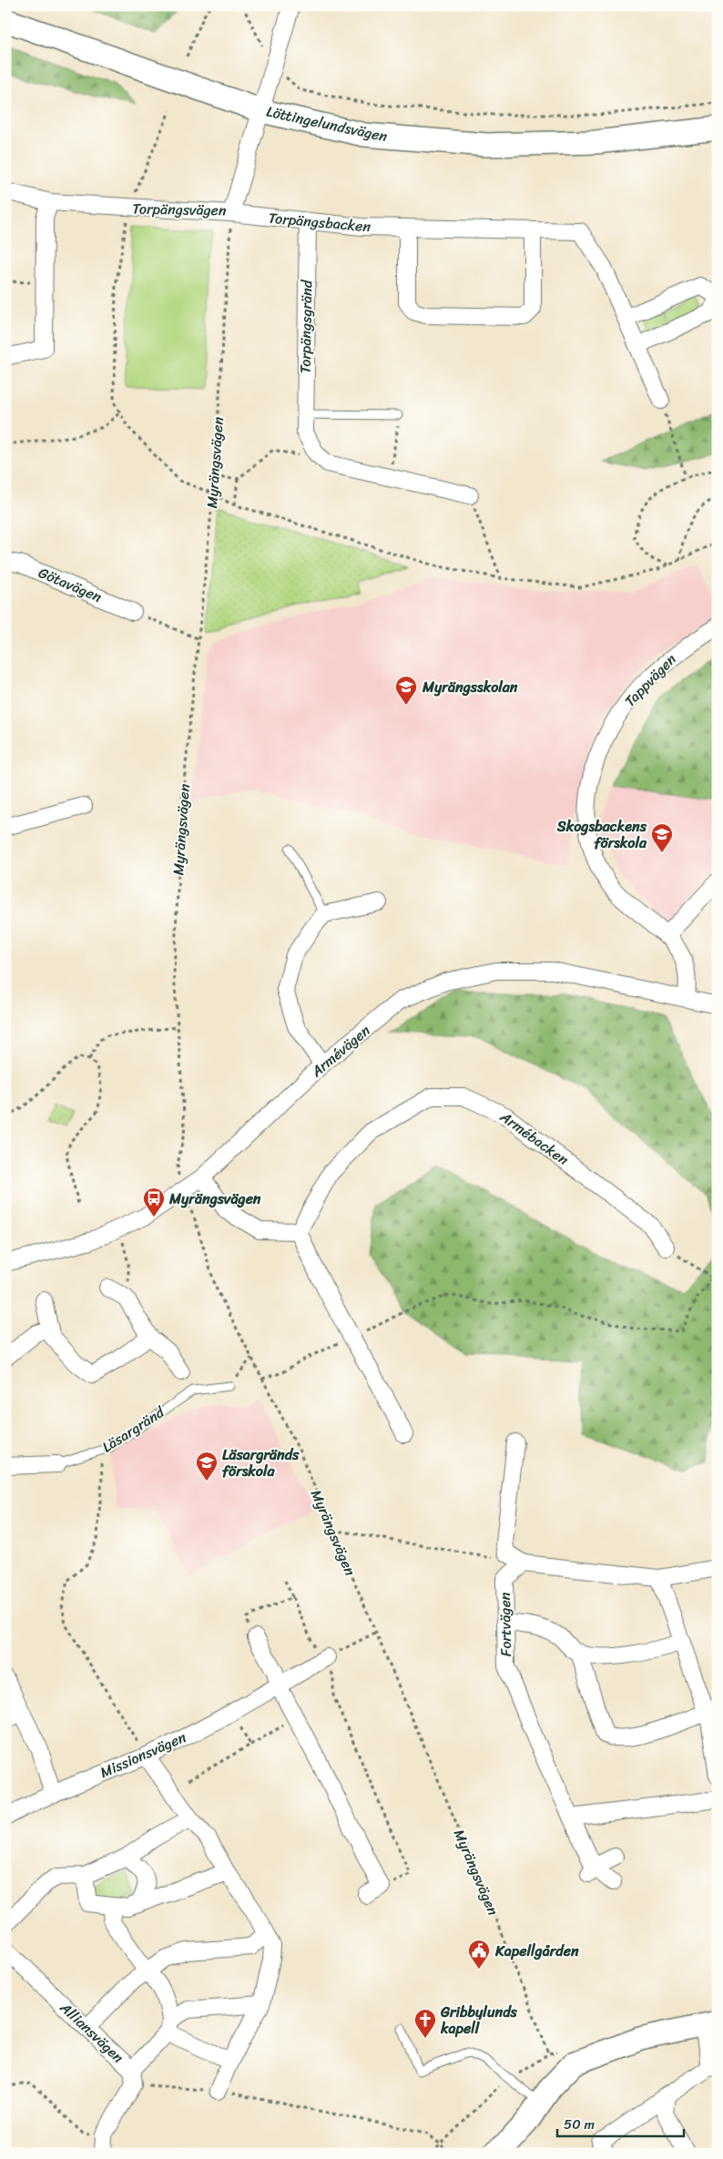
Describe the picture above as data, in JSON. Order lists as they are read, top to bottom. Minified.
{"streets":{"main road":["Löttingelundsvägen"],"street":["Torpängsvägen","Torpängsbacken","Torpängsgränd","Götavägen","Tappvägen","Armévägen","Armébacken","Läsargränd","Fortvägen","Missionsvägen","Alliansvägen"],"path":["Myrängsvägen"]},"crossings":[["Löttingelundsvägen","Torpängsvägen"],["Torpängsvägen","Torpängsbacken"],["Torpängsvägen","Myrängsvägen"],["Torpängsbacken","Torpängsgränd"],["Torpängsbacken","Myrängsvägen"],["Myrängsvägen","Armévägen"],["Tappvägen","Armévägen"]],"places":{"school or university":["Myrängsskolan","Skogsbackens förskola","Läsargränds förskola"],"bus stop":["Myrängsvägen"],"public building":["Kapellgården"],"church":["Gribbylunds kapell"]},"scale_bar":"50 m"}
